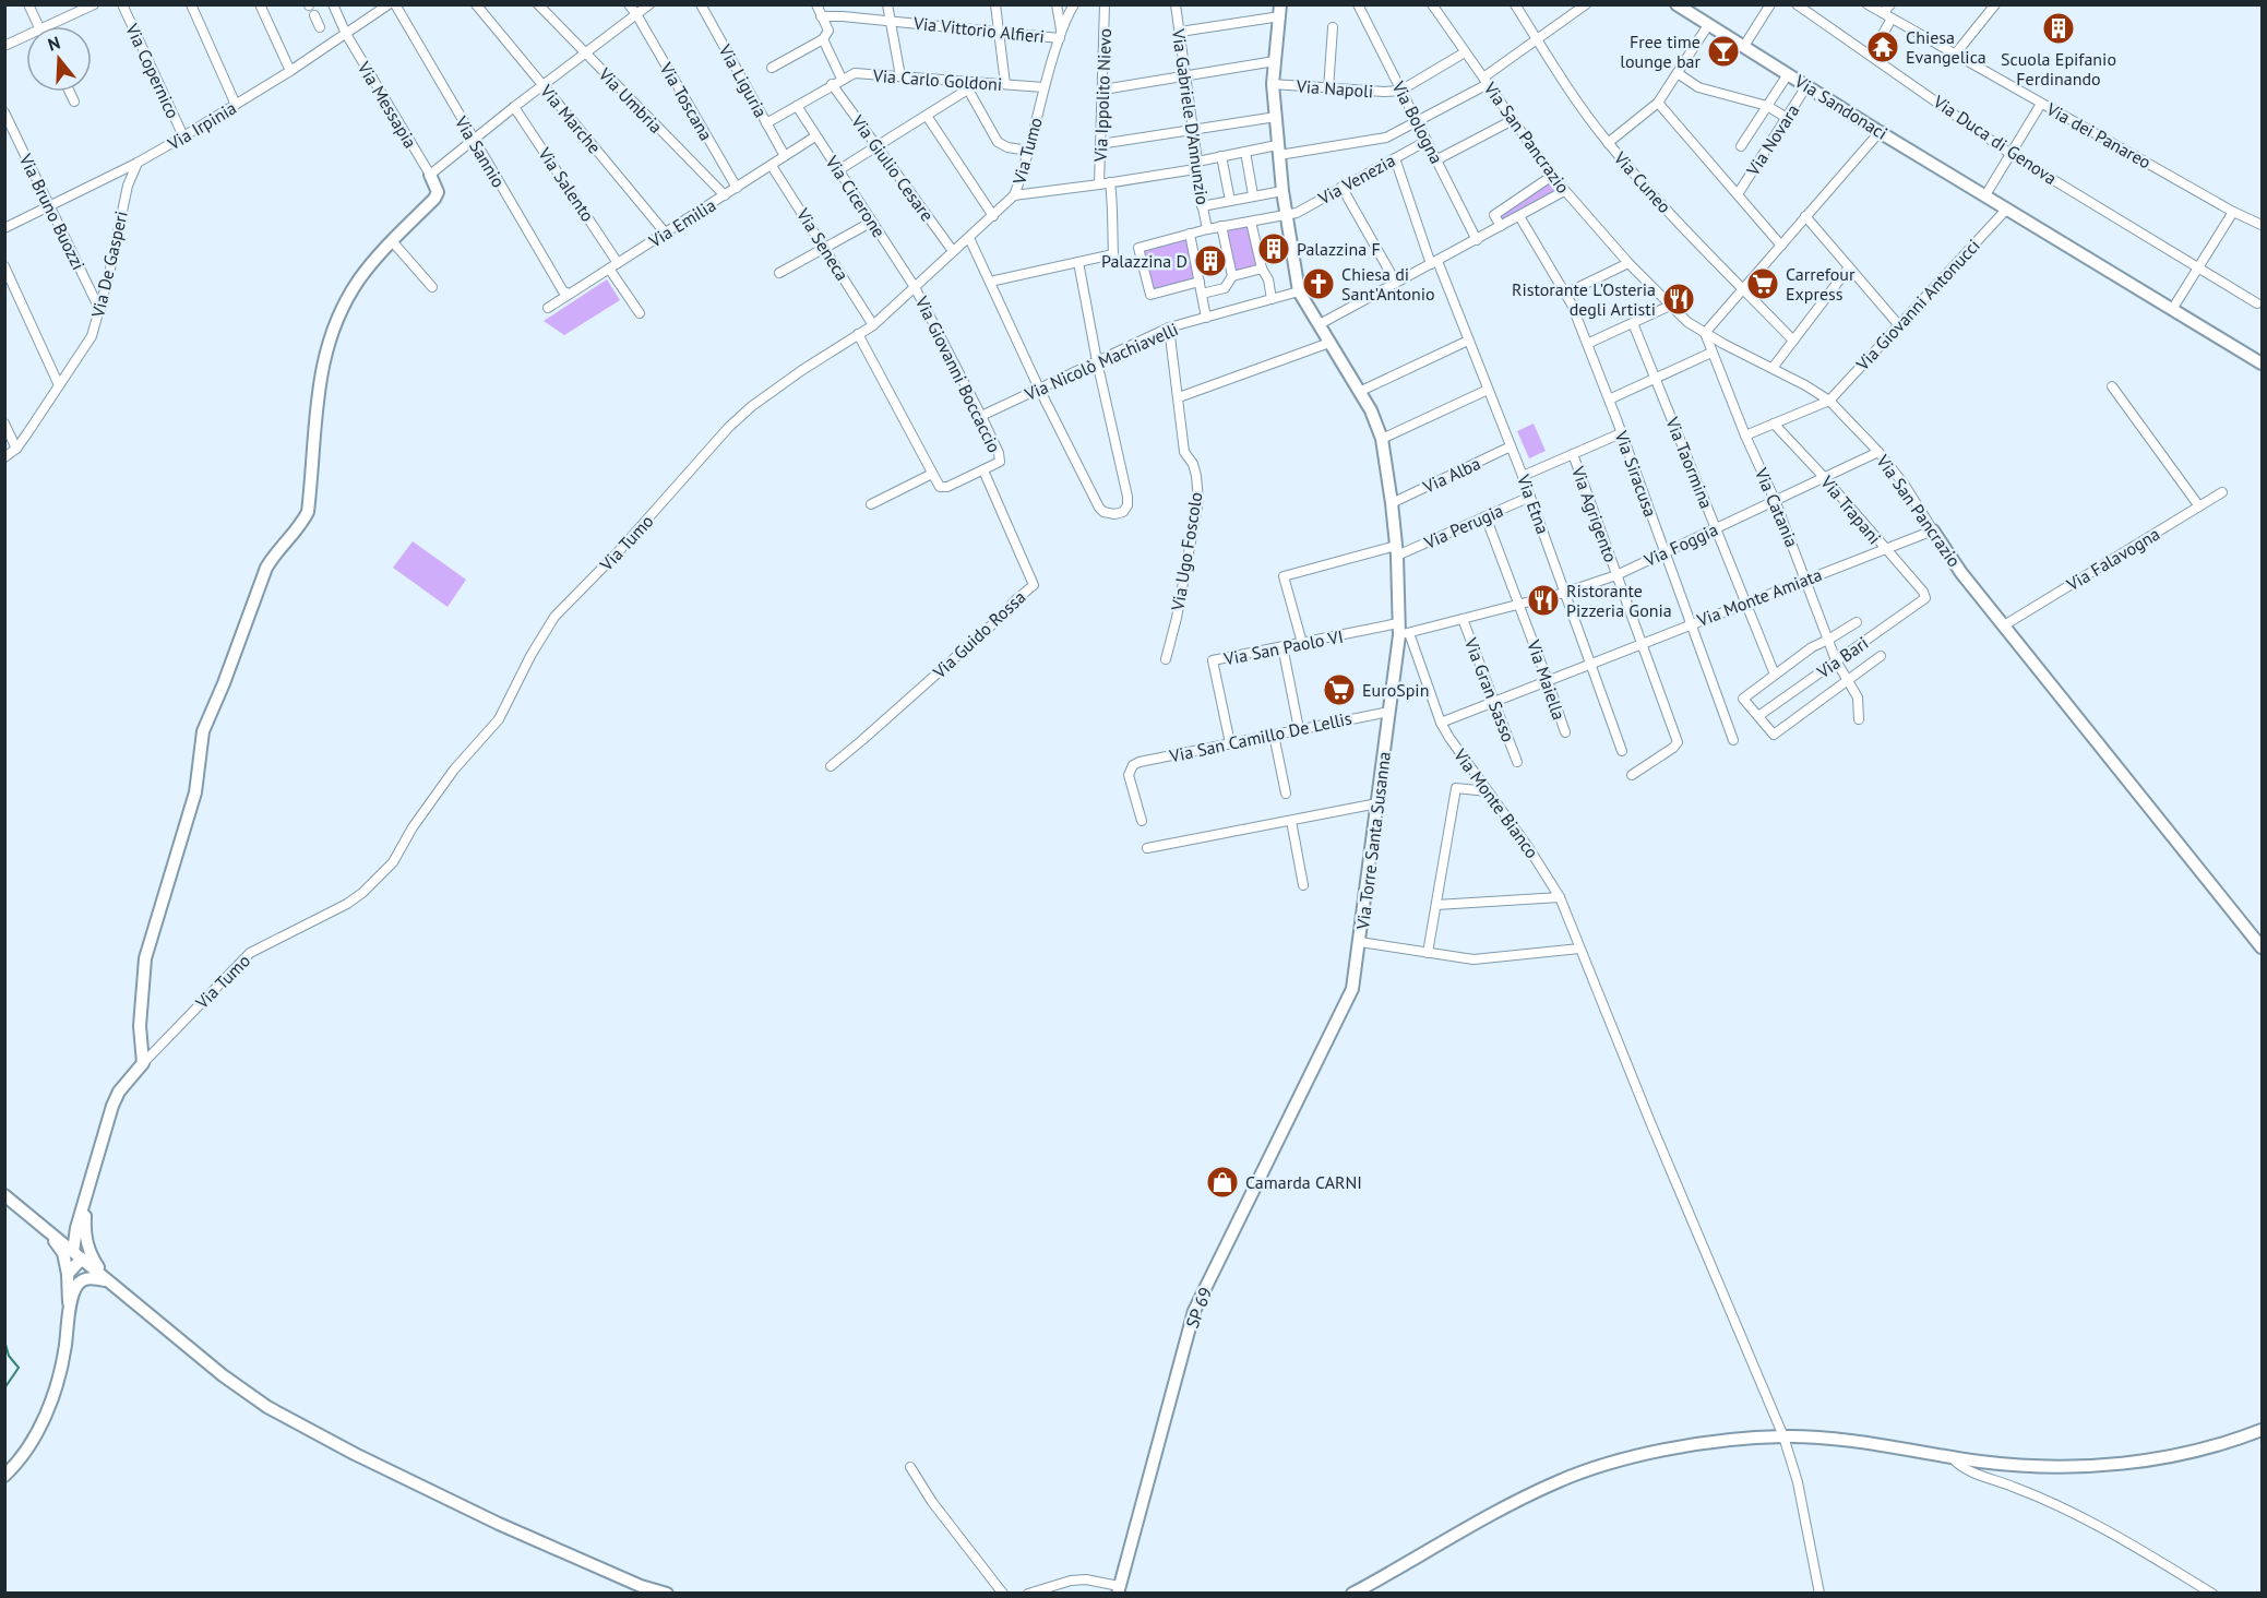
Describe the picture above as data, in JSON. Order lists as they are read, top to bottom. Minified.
{"streets":{"main road":["Via Sandonaci","Via San Pancrazio","Via Torre Santa Susanna","SP 69"],"street":["Via Vittorio Alfieri","Via Copernico","Via Carlo Goldoni","Via Liguria","Via Napoli","Via Ippolito Nievo","Via Umbria","Via Toscana","Via Messapia","Via Gabriele D'Annunzio","Via Marche","Via Bologna","Via Irpinia","Via dei Panareo","Via Novara","Via Duca di Genova","Via Tumo","Via Sannio","Via Giulio Cesare","Via Venezia","Via Cuneo","Via Salento","Via Cicerone","Via Bruno Buozzi","Via Emilia","Via Seneca","Via De Gasperi","Via Giovanni Antonucci","Via Nicolò Machiavelli","Via Giovanni Boccaccio","Via Taormina","Via Siracusa","Via Alba","Via Etna","Via Catania","Via Trapani","Via Agrigento","Via Perugia","Via Foggia","Via Ugo Foscolo","Via Falavogna","Via Monte Amiata","Via Guido Rossa","Via San Paolo VI","Via Bari","Via Maiella","Via Gran Sasso","Via San Camillo De Lellis","Via Monte Bianco"]},"crossings":[["Via Vittorio Alfieri","Via Tumo"],["Via Copernico","Via Irpinia"],["Via Carlo Goldoni","Via Liguria"],["Via Carlo Goldoni","Via Tumo"],["Via Carlo Goldoni","Via Giulio Cesare"],["Via Carlo Goldoni","Via Cicerone"],["Via Liguria","Via Emilia"],["Via Napoli","Via Bologna"],["Via Napoli","Via San Pancrazio"],["Via Napoli","Via Torre Santa Susanna"],["Via Umbria","Via Emilia"],["Via Toscana","Via Emilia"],["Via Messapia","Via Irpinia"],["Via Sandonaci","Via Novara"],["Via Sandonaci","Via Giovanni Antonucci"],["Via Gabriele D'Annunzio","Via Venezia"],["Via Marche","Via Emilia"],["Via Bologna","Via Venezia"],["Via Irpinia","Via Bruno Buozzi"],["Via Irpinia","Via De Gasperi"],["Via San Pancrazio","Via Giovanni Antonucci"],["Via San Pancrazio","Via Catania"],["Via San Pancrazio","Via Foggia"],["Via San Pancrazio","Via Falavogna"],["Via San Pancrazio","Via Monte Amiata"],["Via Tumo","Via Giulio Cesare"],["Via Tumo","Via Cicerone"],["Via Tumo","Via Seneca"],["Via Tumo","Via Giovanni Boccaccio"],["Via Sannio","Via Emilia"],["Via Venezia","Via Etna"],["Via Venezia","Via Torre Santa Susanna"],["Via Salento","Via Emilia"],["Via Cicerone","Via Emilia"],["Via Cicerone","Via Giovanni Boccaccio"],["Via Bruno Buozzi","Via De Gasperi"],["Via Emilia","Via Seneca"],["Via Nicolò Machiavelli","Via Giovanni Boccaccio"],["Via Nicolò Machiavelli","Via Ugo Foscolo"],["Via Nicolò Machiavelli","Via Torre Santa Susanna"],["Via Giovanni Boccaccio","Via Guido Rossa"],["Via Taormina","Via Foggia"],["Via Taormina","Via Monte Amiata"],["Via Taormina","Via Bari"],["Via Siracusa","Via Foggia"],["Via Siracusa","Via Monte Amiata"],["Via Alba","Via Etna"],["Via Alba","Via Torre Santa Susanna"],["Via Etna","Via Perugia"],["Via Etna","Via Foggia"],["Via Etna","Via Monte Amiata"],["Via Catania","Via Foggia"],["Via Catania","Via Monte Amiata"],["Via Catania","Via Bari"],["Via Trapani","Via Foggia"],["Via Trapani","Via Monte Amiata"],["Via Trapani","Via Bari"],["Via Agrigento","Via Foggia"],["Via Agrigento","Via Monte Amiata"],["Via Perugia","Via San Paolo VI"],["Via Perugia","Via Maiella"],["Via Perugia","Via Torre Santa Susanna"],["Via Foggia","Via San Paolo VI"],["Via Foggia","Via Maiella"],["Via Foggia","Via Gran Sasso"],["Via Foggia","Via Monte Bianco"],["Via Foggia","Via Torre Santa Susanna"],["Via Monte Amiata","Via Maiella"],["Via Monte Amiata","Via Gran Sasso"],["Via Monte Amiata","Via Monte Bianco"],["Via San Paolo VI","Via San Camillo De Lellis"],["Via San Paolo VI","Via Monte Bianco"],["Via San Paolo VI","Via Torre Santa Susanna"],["Via San Camillo De Lellis","Via Torre Santa Susanna"],["Via Monte Bianco","Via Torre Santa Susanna"],["Via Torre Santa Susanna","SP 69"]],"places":{"building":["Scuola Epifanio Ferdinando","Palazzina F","Palazzina D"],"temple":["Chiesa Evangelica"],"bar":["Free time lounge bar"],"church":["Chiesa di Sant'Antonio"],"supermarket":["Carrefour Express","EuroSpin"],"restaurant":["Ristorante L'Osteria degli Artisti","Ristorante Pizzeria Gonia"],"shop":["Camarda CARNI"]},"north":"top"}
